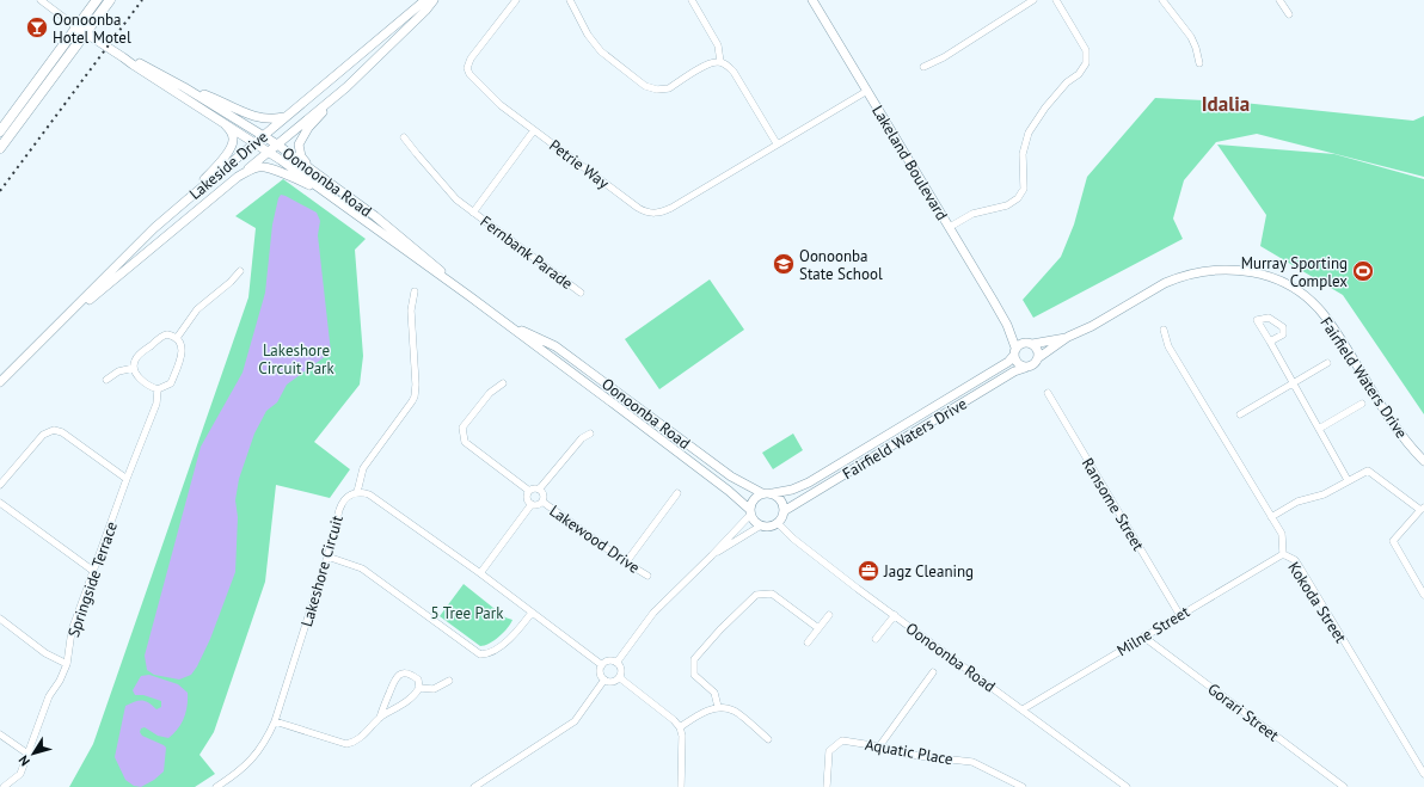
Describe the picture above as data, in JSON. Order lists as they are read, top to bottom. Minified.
{"streets":{"street":["Lakeland Boulevard","Petrie Way","Lakeside Drive","Oonoonba Road","Fernbank Parade","Fairfield Waters Drive","Ransome Street","Lakewood Drive","Lakeshore Circuit","Springside Terrace","Kokoda Street","Milne Street","Gorari Street","Aquatic Place"]},"crossings":[["Lakeland Boulevard","Petrie Way"],["Lakeland Boulevard","Fairfield Waters Drive"],["Petrie Way","Fernbank Parade"],["Lakeside Drive","Oonoonba Road"],["Oonoonba Road","Fairfield Waters Drive"],["Oonoonba Road","Milne Street"],["Ransome Street","Milne Street"],["Kokoda Street","Milne Street"],["Milne Street","Gorari Street"]],"districts":["Idalia"],"parks":["Lakeshore Circuit Park","5 Tree Park"],"places":{"bar":["Oonoonba Hotel Motel"],"school or university":["Oonoonba State School"],"sports":["Murray Sporting Complex"],"office":["Jagz Cleaning"]},"north":"bottom left"}
